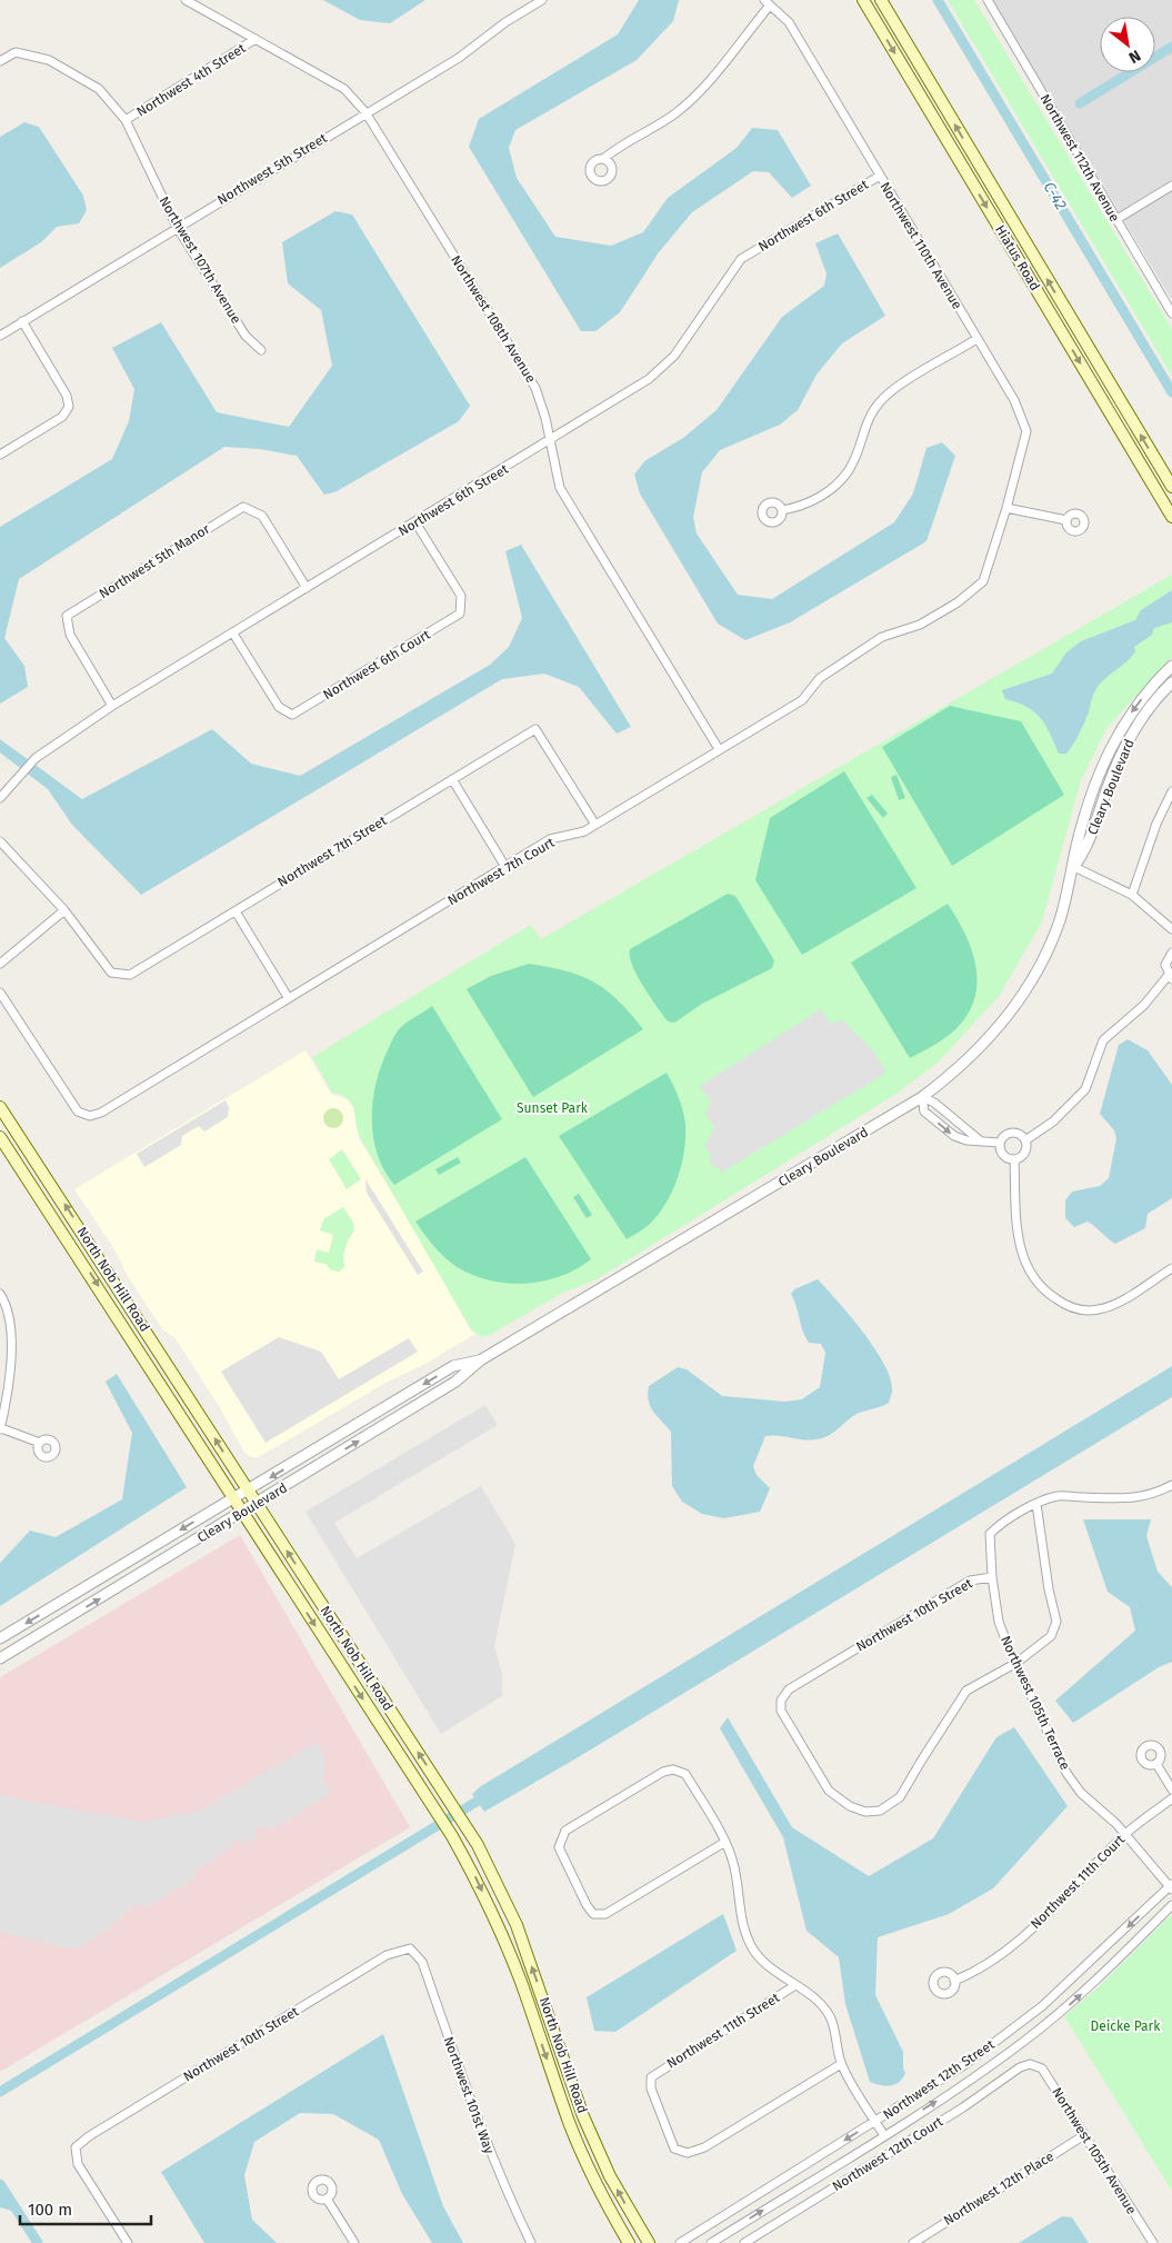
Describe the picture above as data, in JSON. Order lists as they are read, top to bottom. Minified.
{"streets":{"main road":["Hiatus Road","North Nob Hill Road"],"street":["Northwest 4th Street","Northwest 112th Avenue","Northwest 5th Street","Northwest 6th Street","Northwest 110th Avenue","Northwest 107th Avenue","Northwest 108th Avenue","Northwest 5th Manor","Northwest 6th Court","Cleary Boulevard","Northwest 7th Street","Northwest 7th Court","Northwest 10th Street","Northwest 105th Terrace","Northwest 11th Court","Northwest 11th Street","Northwest 12th Street","Northwest 101st Way","Northwest 105th Avenue","Northwest 12th Court","Northwest 12th Place"]},"crossings":[["Northwest 4th Street","Northwest 107th Avenue"],["Northwest 4th Street","Northwest 108th Avenue"],["Northwest 5th Street","Northwest 107th Avenue"],["Northwest 5th Street","Northwest 108th Avenue"],["Northwest 6th Street","Northwest 110th Avenue"],["Northwest 6th Street","Northwest 108th Avenue"],["Northwest 6th Street","Northwest 5th Manor"],["Northwest 6th Street","Northwest 6th Court"],["Northwest 110th Avenue","Northwest 7th Court"],["Northwest 108th Avenue","Northwest 7th Court"],["Cleary Boulevard","North Nob Hill Road"],["Northwest 7th Street","Northwest 7th Court"],["Northwest 10th Street","Northwest 105th Terrace"],["Northwest 10th Street","Northwest 101st Way"],["Northwest 105th Terrace","Northwest 11th Court"],["Northwest 105th Terrace","Northwest 12th Street"],["Northwest 105th Avenue","Northwest 12th Court"],["Northwest 105th Avenue","Northwest 12th Place"]],"water":["C-42"],"parks":["Sunset Park","Deicke Park"],"scale_bar":"100 m","north":"bottom right"}
